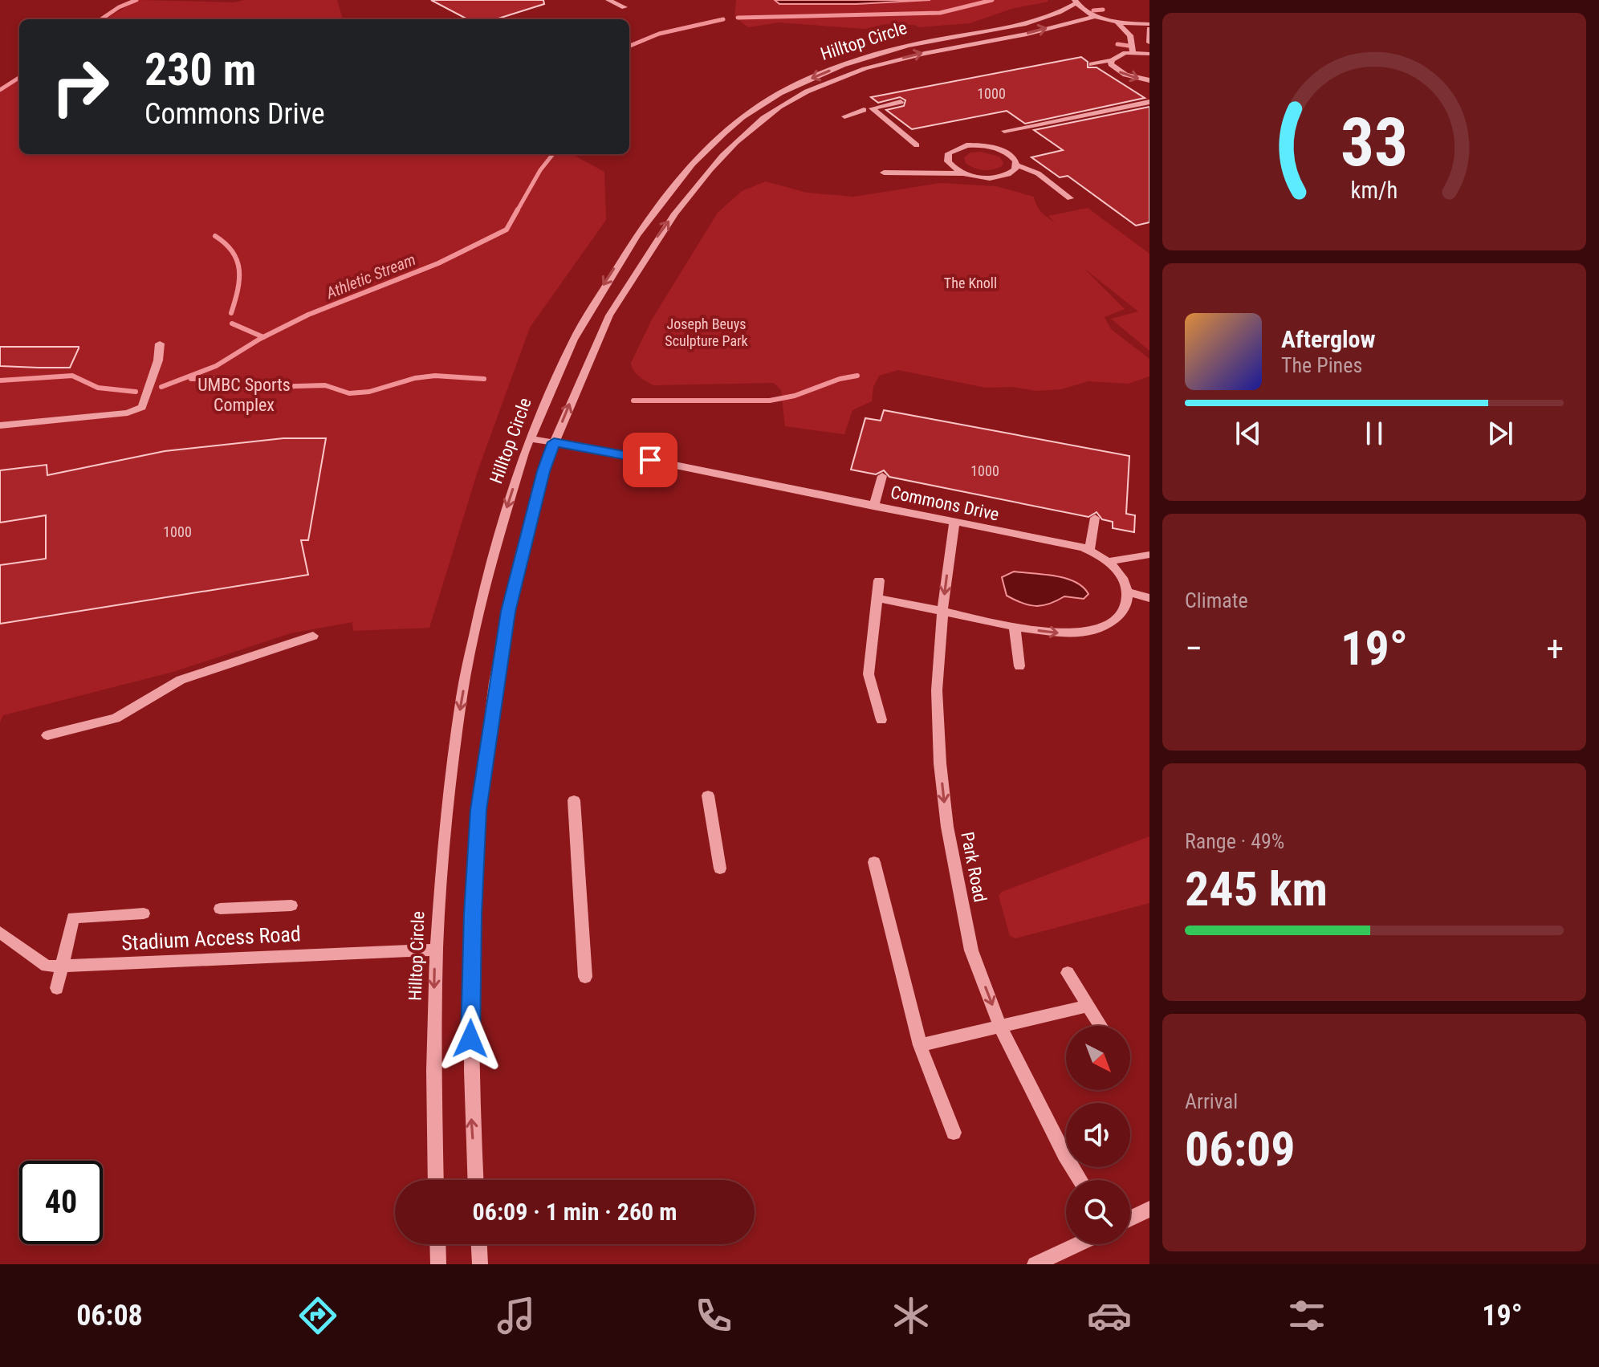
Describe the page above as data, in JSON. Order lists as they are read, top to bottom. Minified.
{"streets":{"street":["Hilltop Circle","Commons Drive","Park Road","Stadium Access Road"]},"crossings":[["Hilltop Circle","Commons Drive"],["Hilltop Circle","Stadium Access Road"],["Commons Drive","Park Road"]],"water":["Athletic Stream"],"parks":["The Knoll","Joseph Beuys Sculpture Park","UMBC Sports Complex"],"house_numbers":["1000","1000","1000"],"north":"bottom right","page":{"turn":["230 m","Commons Drive"],"song":["Afterglow","The Pines"],"tile":["Climate",["Range · 49%","245 km"],["Arrival","06:09"]],"heat":["−","19°","+"],"limit":"40","trip":"06:09 · 1 min · 260 m","tabs":["06:08","19°"],"gauge":["33","km/h"]}}
